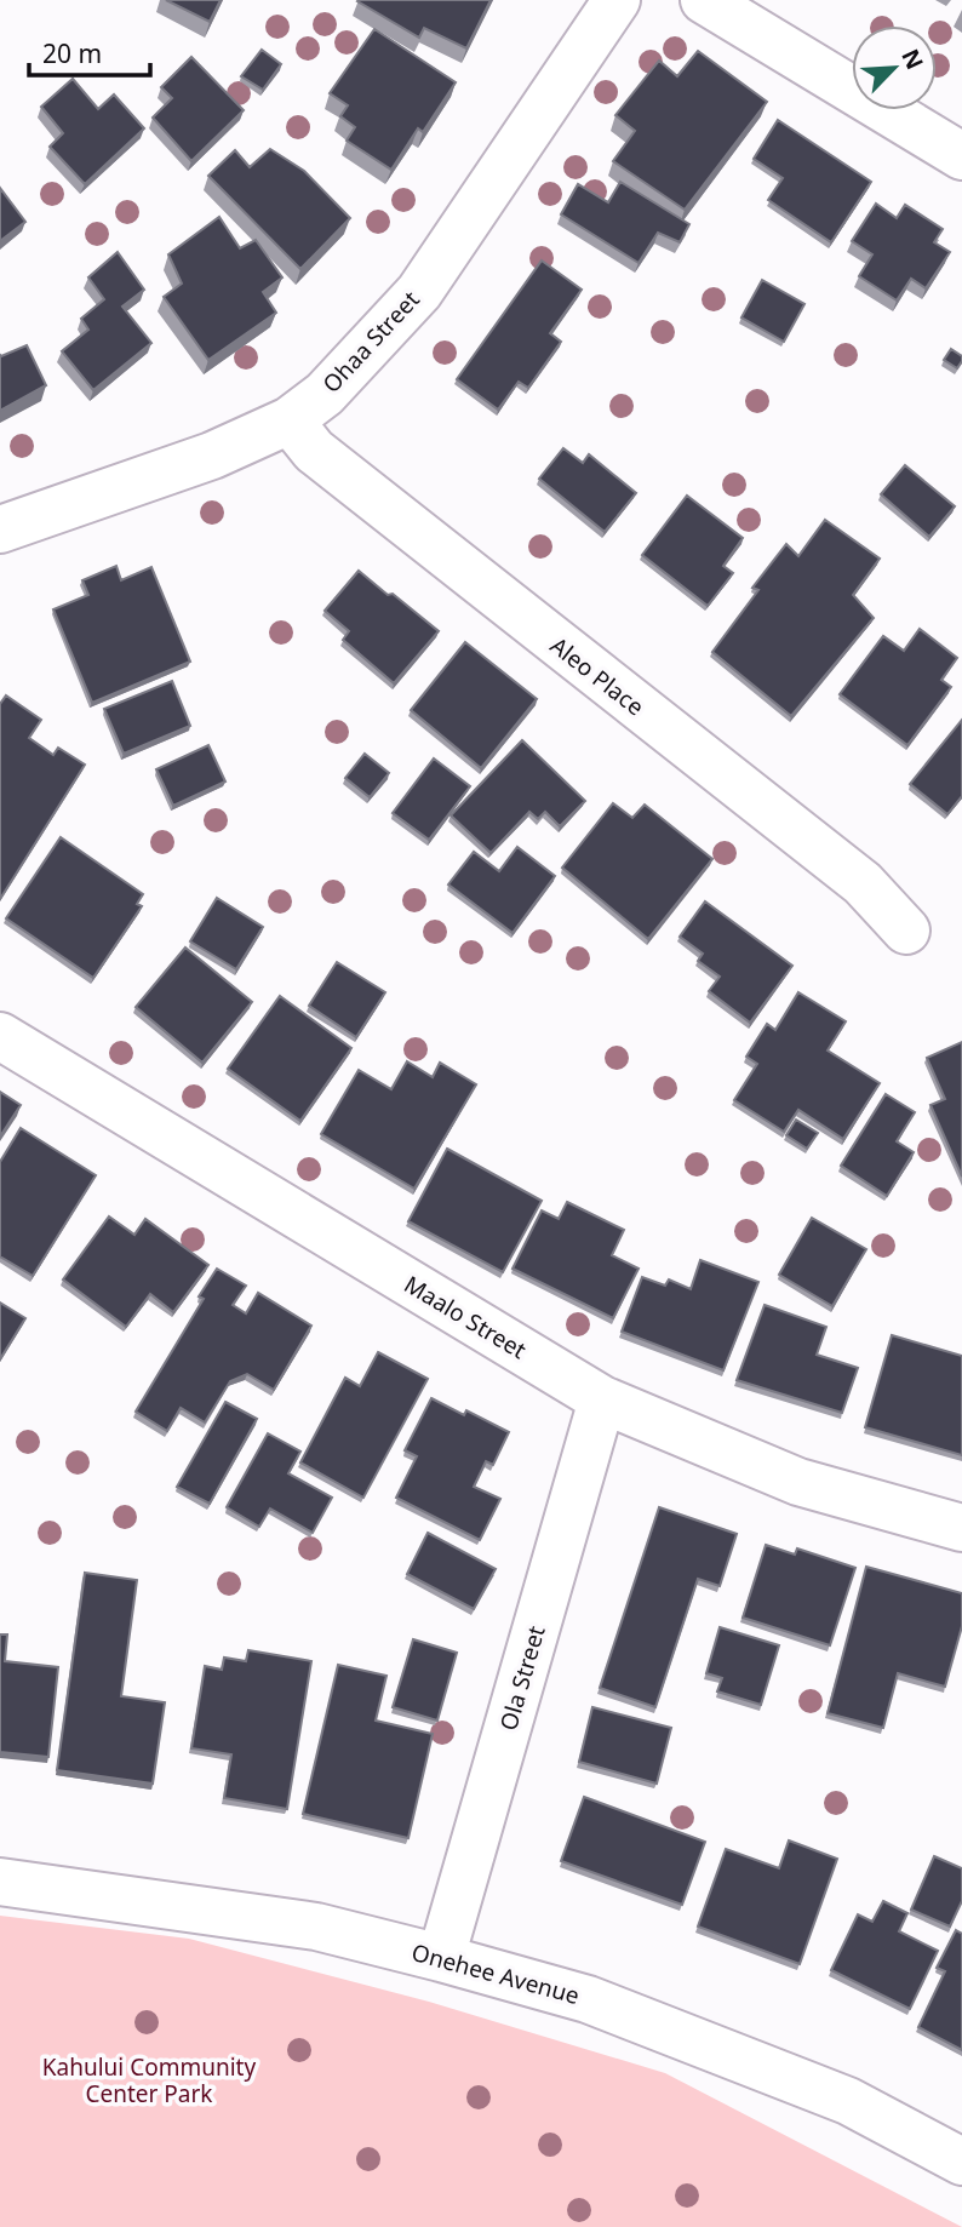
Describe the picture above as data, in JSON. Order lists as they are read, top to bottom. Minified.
{"streets":{"street":["Ohaa Street","Aleo Place","Maalo Street","Ola Street","Onehee Avenue"]},"crossings":[["Ohaa Street","Aleo Place"],["Maalo Street","Ola Street"],["Ola Street","Onehee Avenue"]],"parks":["Kahului Community Center Park"],"scale_bar":"20 m","north":"top right"}
